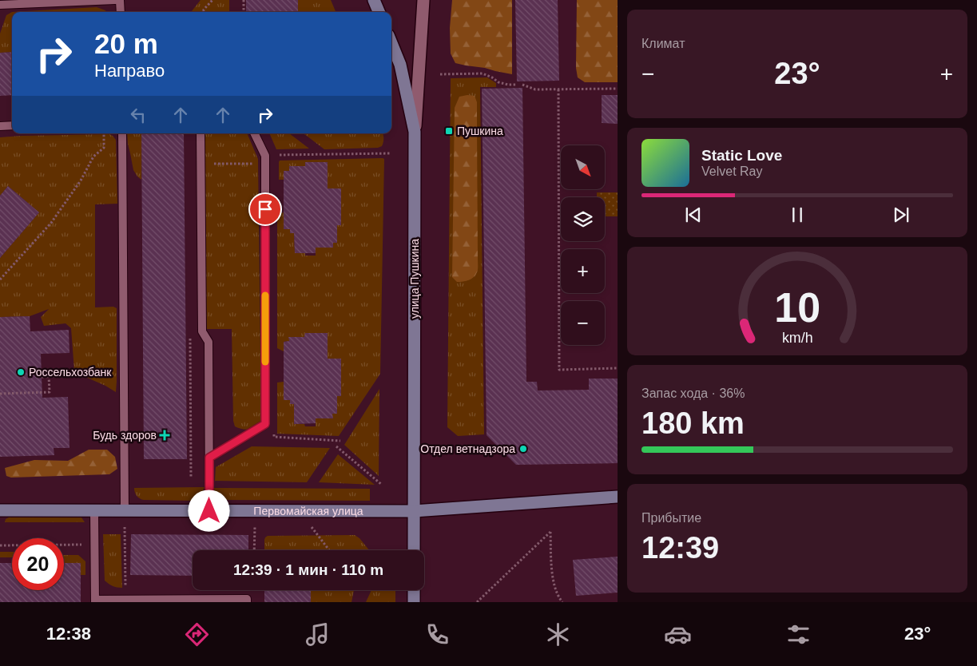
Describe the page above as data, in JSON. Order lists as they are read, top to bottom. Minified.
{"streets":{"main road":["улица Пушкина","Первомайская улица"]},"crossings":[["улица Пушкина","Первомайская улица"]],"places":{"transit":["Пушкина"],"other":["Россельхозбанк","Отдел ветнадзора"],"health":["Будь здоров"]},"north":"bottom right","page":{"tile":["Климат",["Запас хода · 36%","180 km"],["Прибытие","12:39"]],"turn":["20 m","Направо"],"heat":["−","23°","+"],"song":["Static Love","Velvet Ray"],"map_buttons":["+","−"],"limit":"20","trip":"12:39 · 1 мин · 110 m","tabs":["12:38","23°"],"gauge":["10","km/h"]}}
